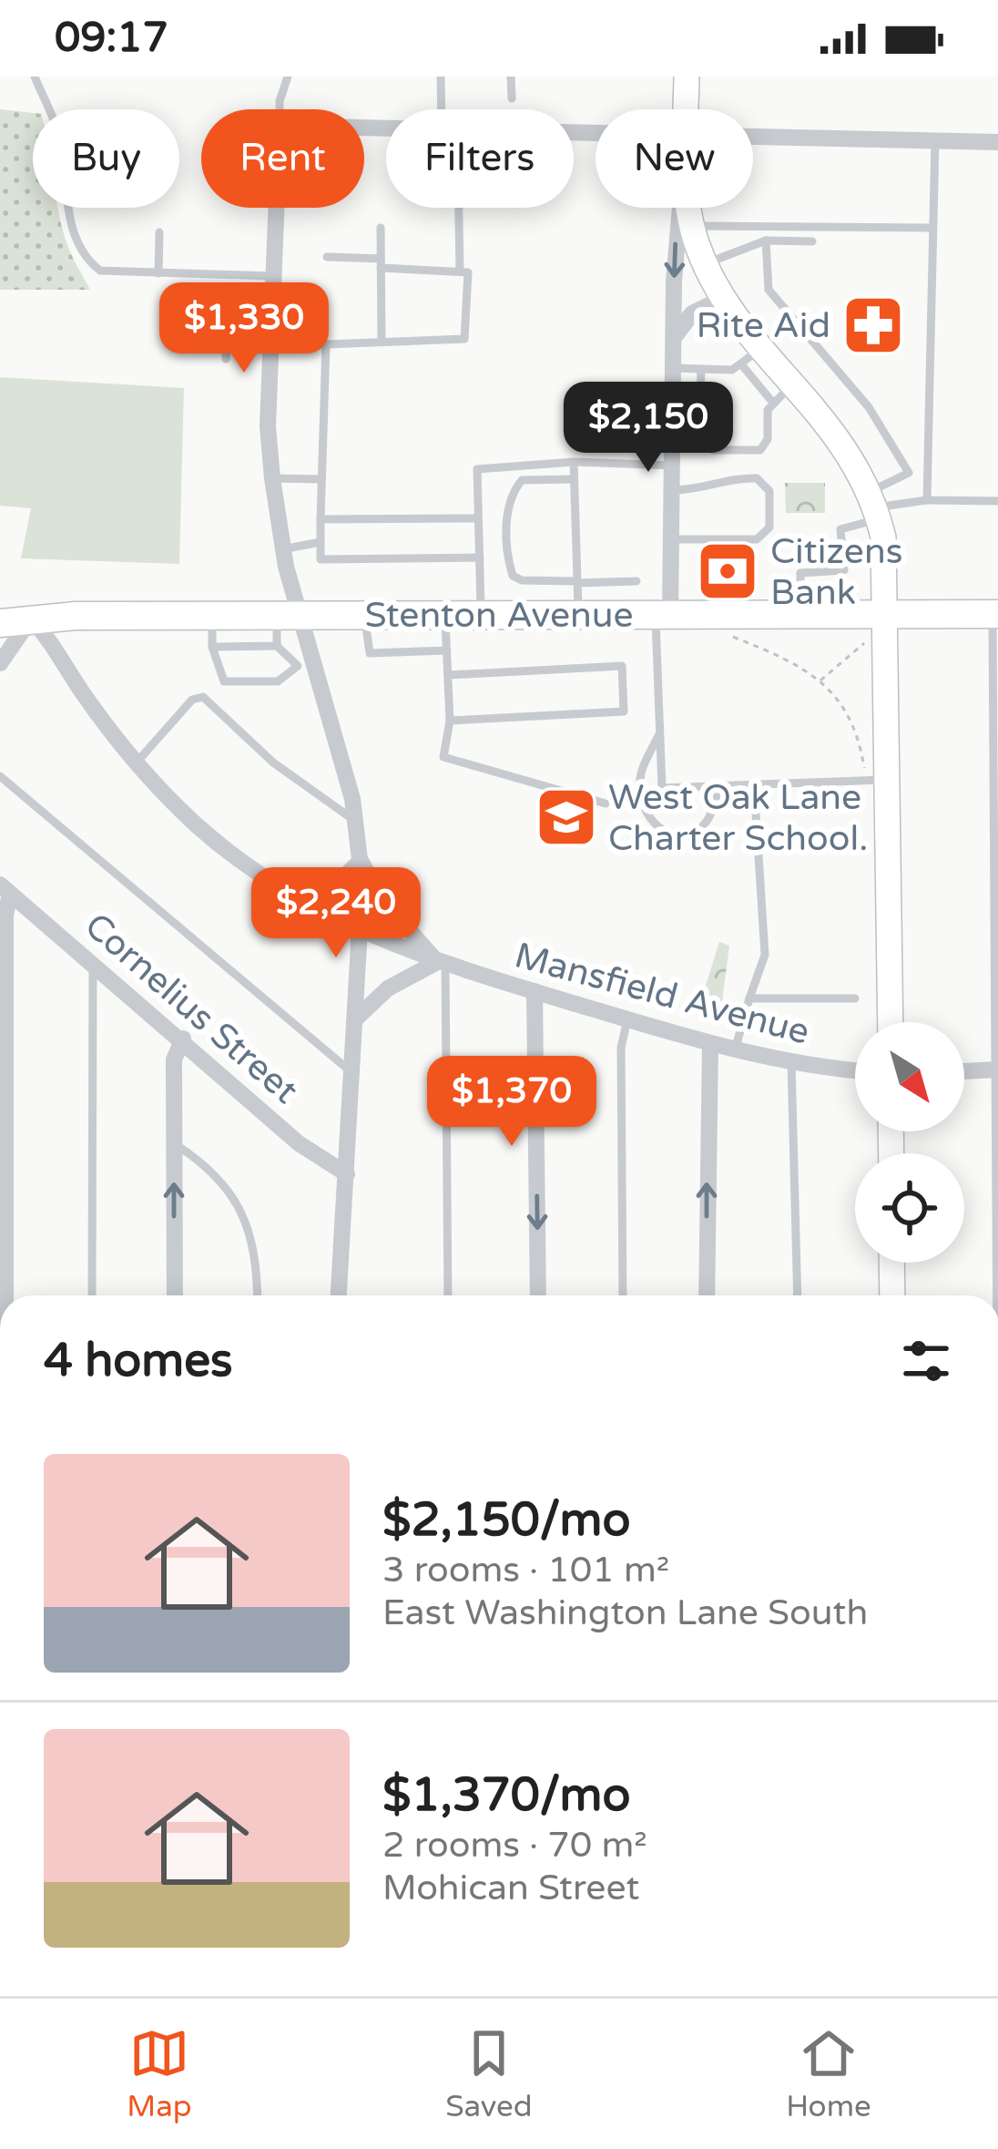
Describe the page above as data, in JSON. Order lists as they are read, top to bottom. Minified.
{"streets":{"main road":["Stenton Avenue"],"street":["Mansfield Avenue","Cornelius Street"]},"crossings":[["Stenton Avenue","Mansfield Avenue"]],"places":{"pharmacy":["Rite Aid"],"bank":["Citizens Bank"],"school or university":["West Oak Lane Charter School."]},"north":"bottom right","page":{"status":"09:17","chip":["Buy","Rent","Filters","New"],"price":["$1,330","$2,150","$2,240","$1,370"],"heading":"4 homes","list":[{"name":"$2,150/mo","note":"3 rooms · 101 m² · East Washington Lane South"},{"name":"$1,370/mo","note":"2 rooms · 70 m² · Mohican Street"}],"tabs":["Map","Saved","Home"]}}
